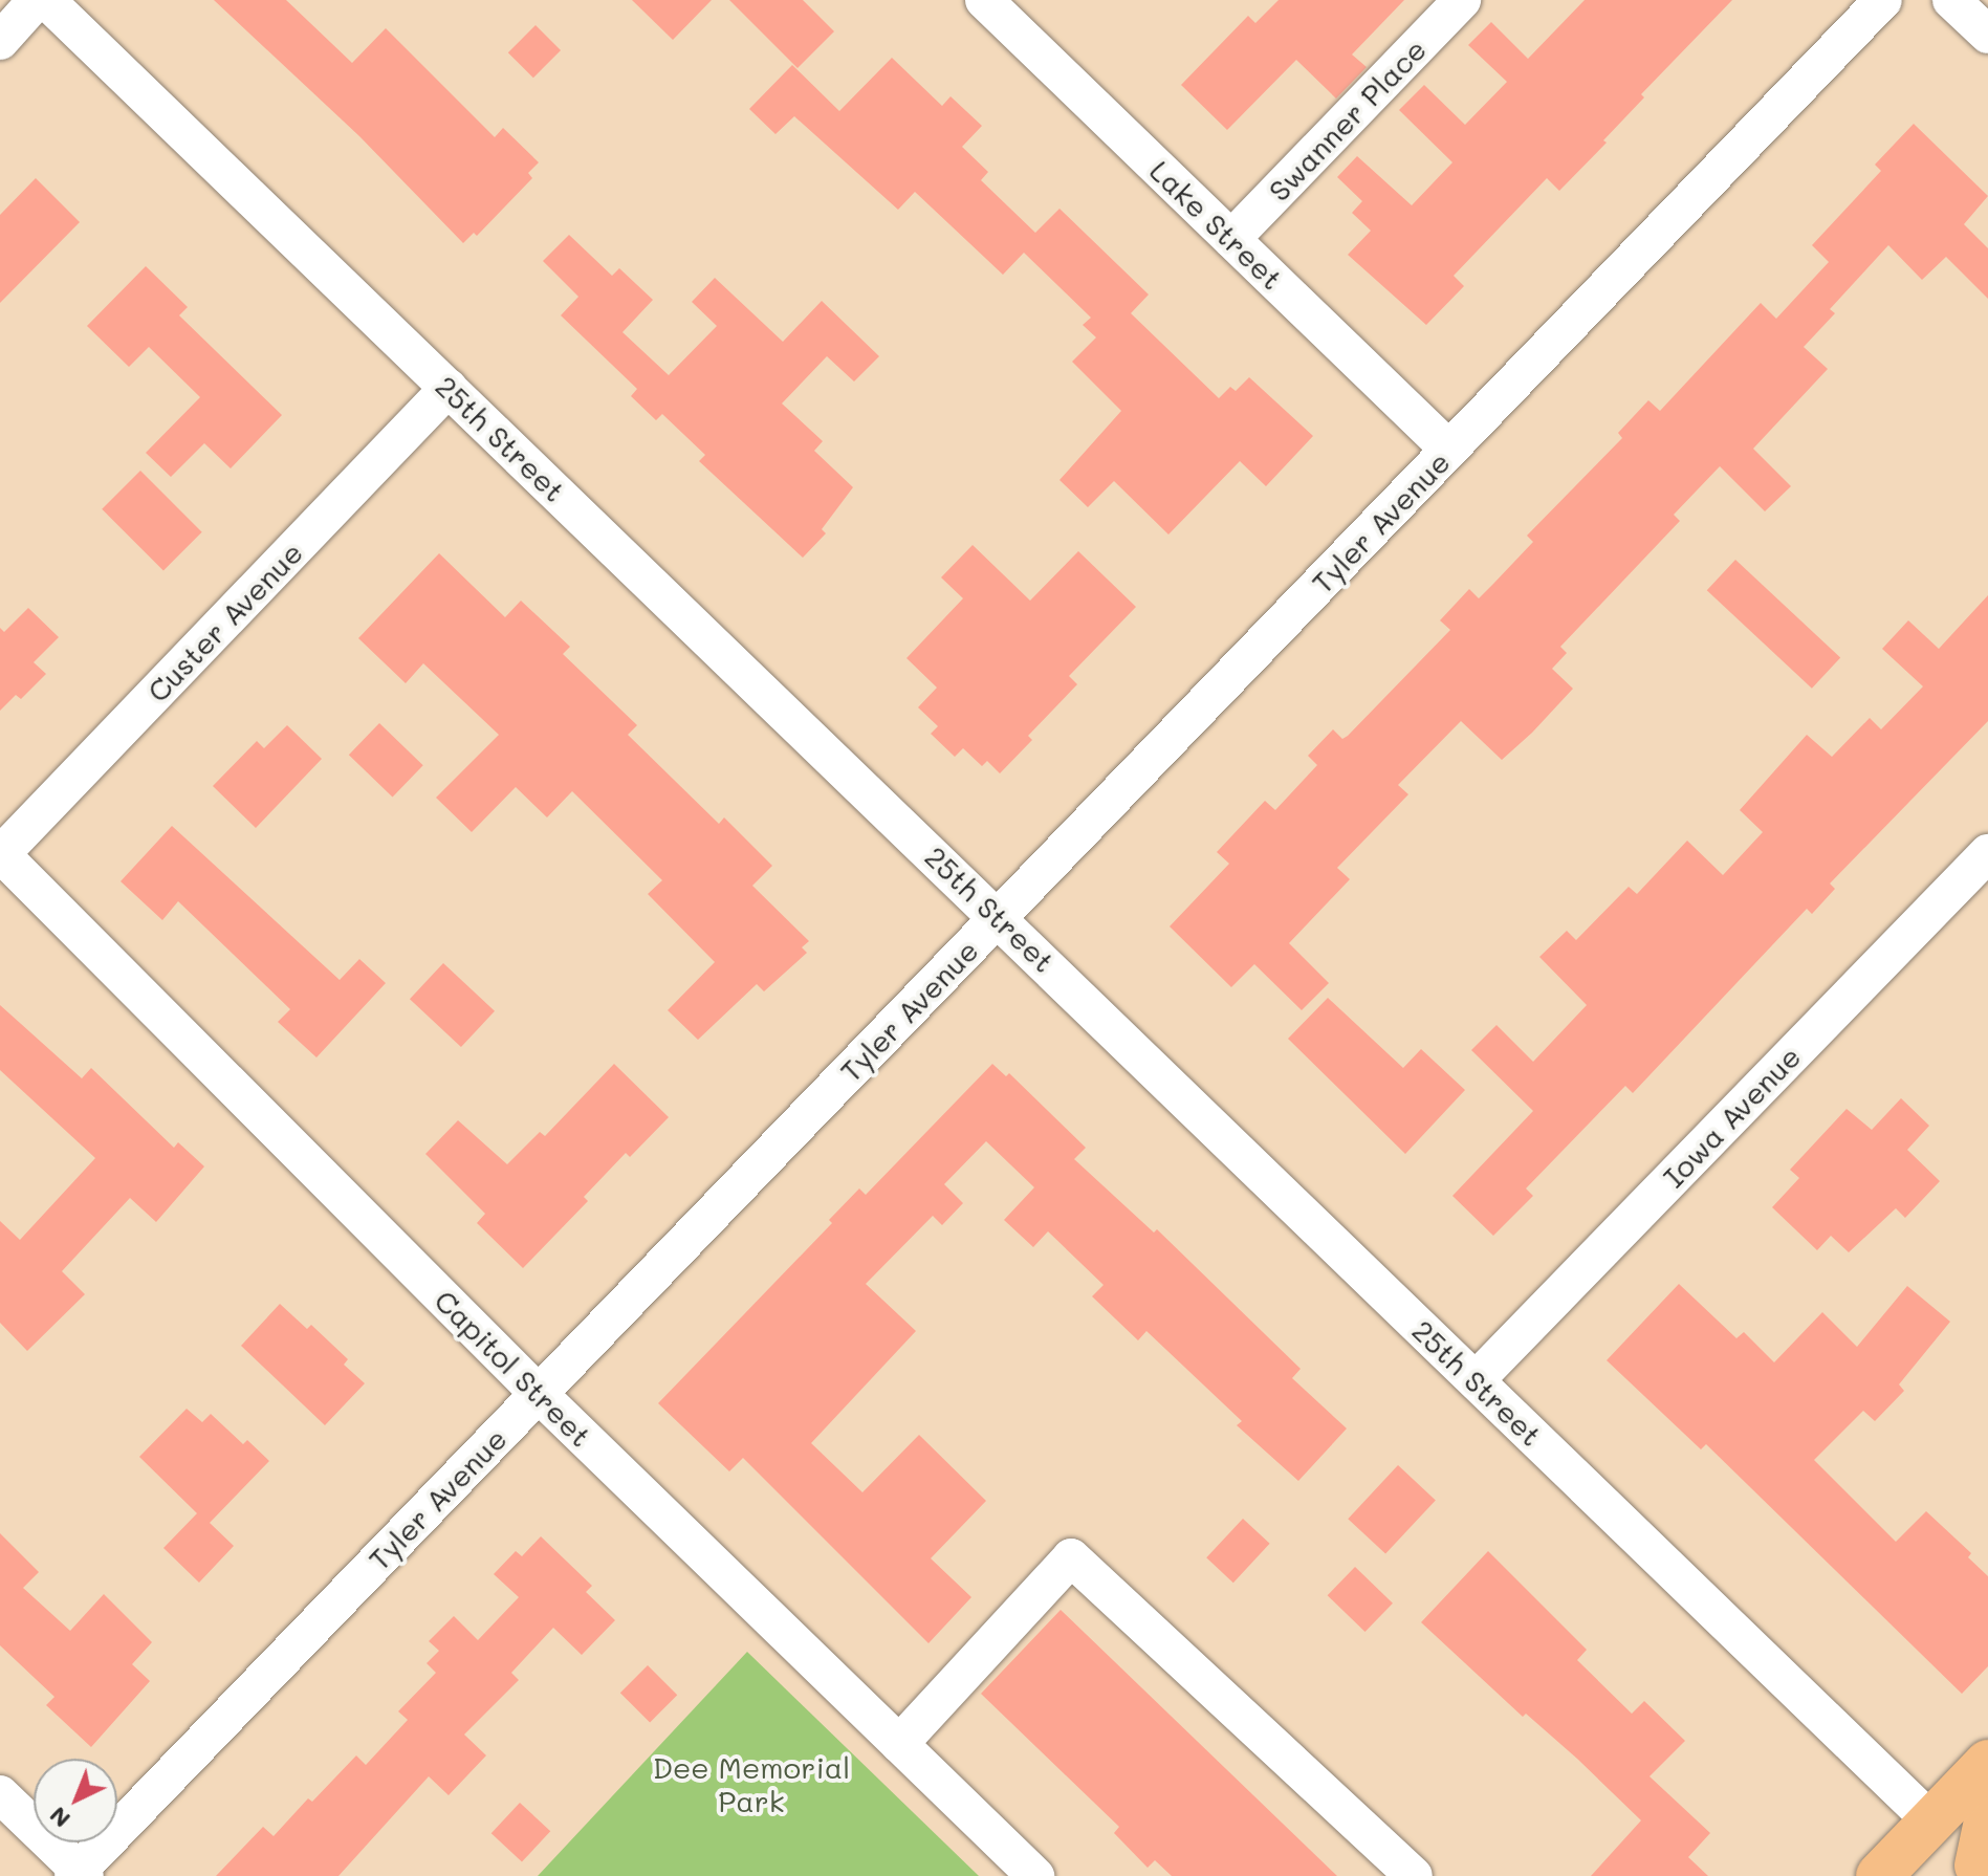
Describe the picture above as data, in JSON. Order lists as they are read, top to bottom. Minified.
{"streets":{"street":["Swanner Place","Lake Street","25th Street","Tyler Avenue","Custer Avenue","Iowa Avenue","Capitol Street"]},"crossings":[["Swanner Place","Lake Street"],["Lake Street","Tyler Avenue"],["25th Street","Tyler Avenue"],["25th Street","Custer Avenue"],["25th Street","Iowa Avenue"],["Tyler Avenue","Capitol Street"],["Custer Avenue","Capitol Street"]],"parks":["Dee Memorial Park"],"north":"bottom left"}
